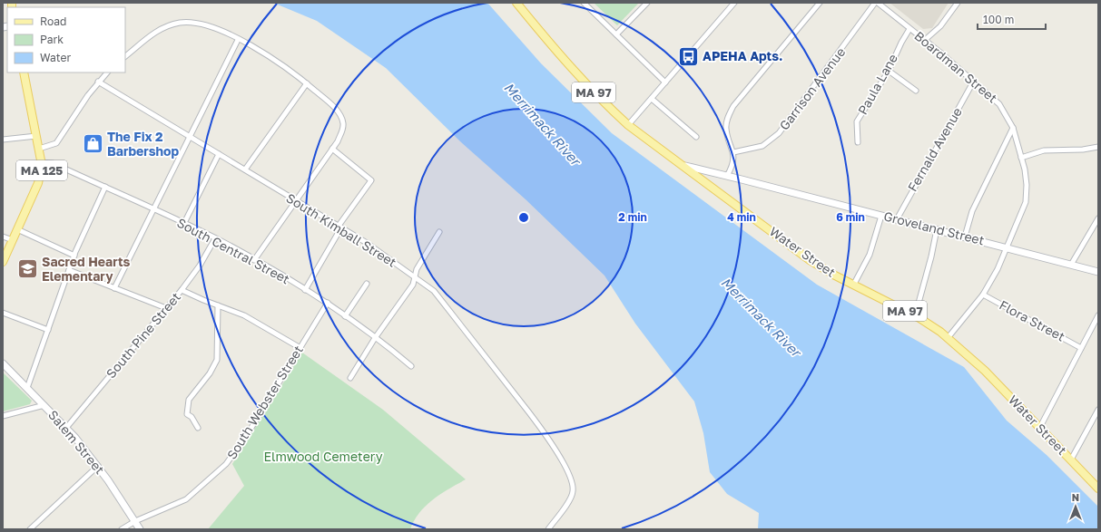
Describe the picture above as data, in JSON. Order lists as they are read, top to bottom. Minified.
{"streets":{"main road":["MA 97","MA 125","Groveland Street","Water Street","Salem Street"],"street":["Boardman Street","Paula Lane","Garrison Avenue","Fernald Avenue","South Kimball Street","South Central Street","Flora Street","South Pine Street","South Webster Street"]},"crossings":[["Boardman Street","Paula Lane"],["Boardman Street","Fernald Avenue"],["Boardman Street","Groveland Street"],["Boardman Street","Water Street"],["Boardman Street","Flora Street"],["Fernald Avenue","Groveland Street"],["MA 125","South Central Street"],["Groveland Street","Water Street"],["South Central Street","South Pine Street"],["South Central Street","South Webster Street"],["South Pine Street","Salem Street"],["South Webster Street","Salem Street"]],"water":["Merrimack River"],"parks":["Elmwood Cemetery"],"places":{"bus stop":["APEHA Apts."],"shop":["The Fix 2 Barbershop"],"school or university":["Sacred Hearts Elementary"]},"legend":["Road","Park","Water"],"scale_bar":"100 m","north":"top","rings":["2 min","4 min","6 min"]}
